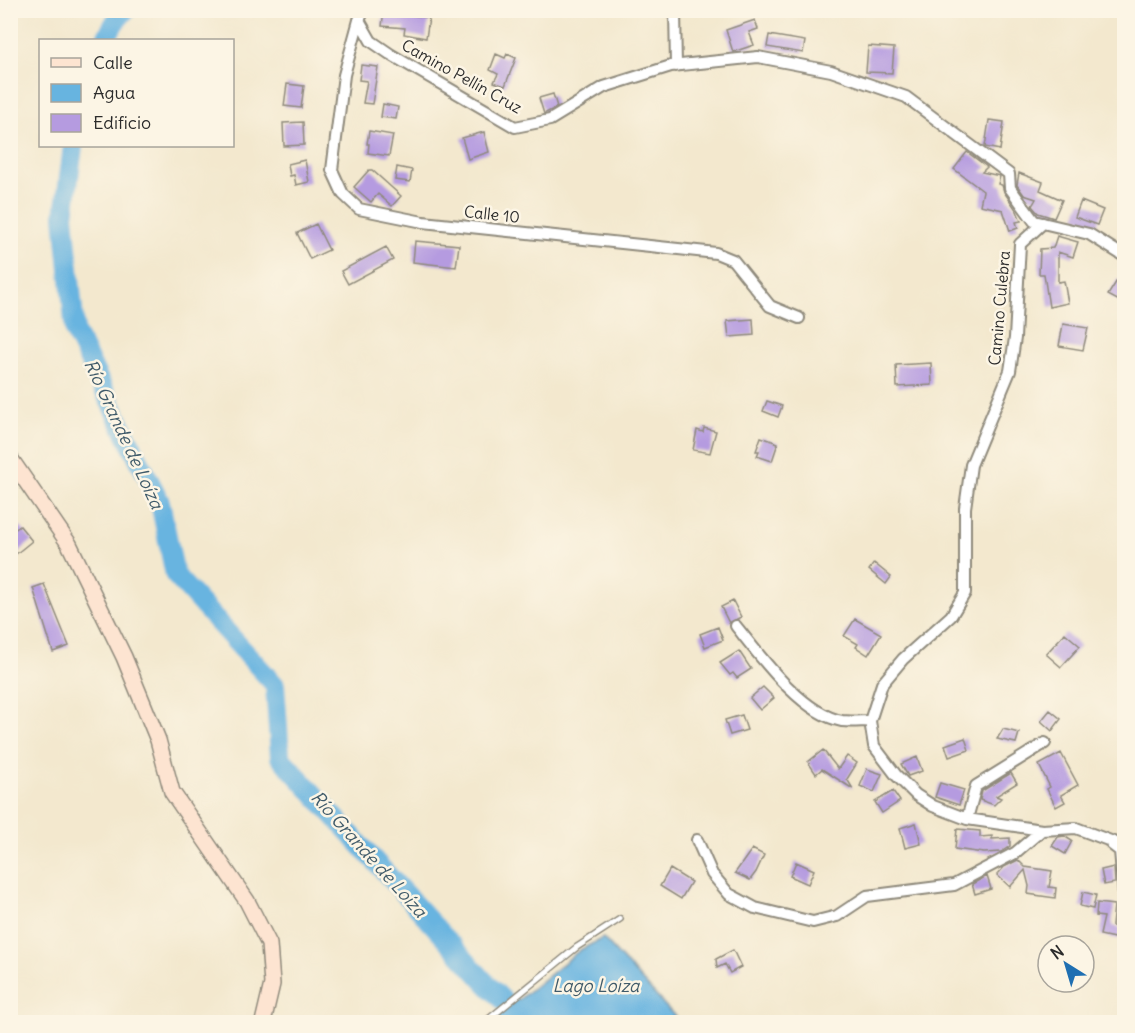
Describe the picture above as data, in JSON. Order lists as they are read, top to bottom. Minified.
{"streets":{"street":["Camino Pellín Cruz","Calle 10","Camino Culebra"]},"crossings":[["Camino Pellín Cruz","Calle 10"],["Camino Pellín Cruz","Camino Culebra"]],"water":["Río Grande de Loíza","Lago Loíza"],"legend":["Calle","Agua","Edificio"],"north":"top left"}
